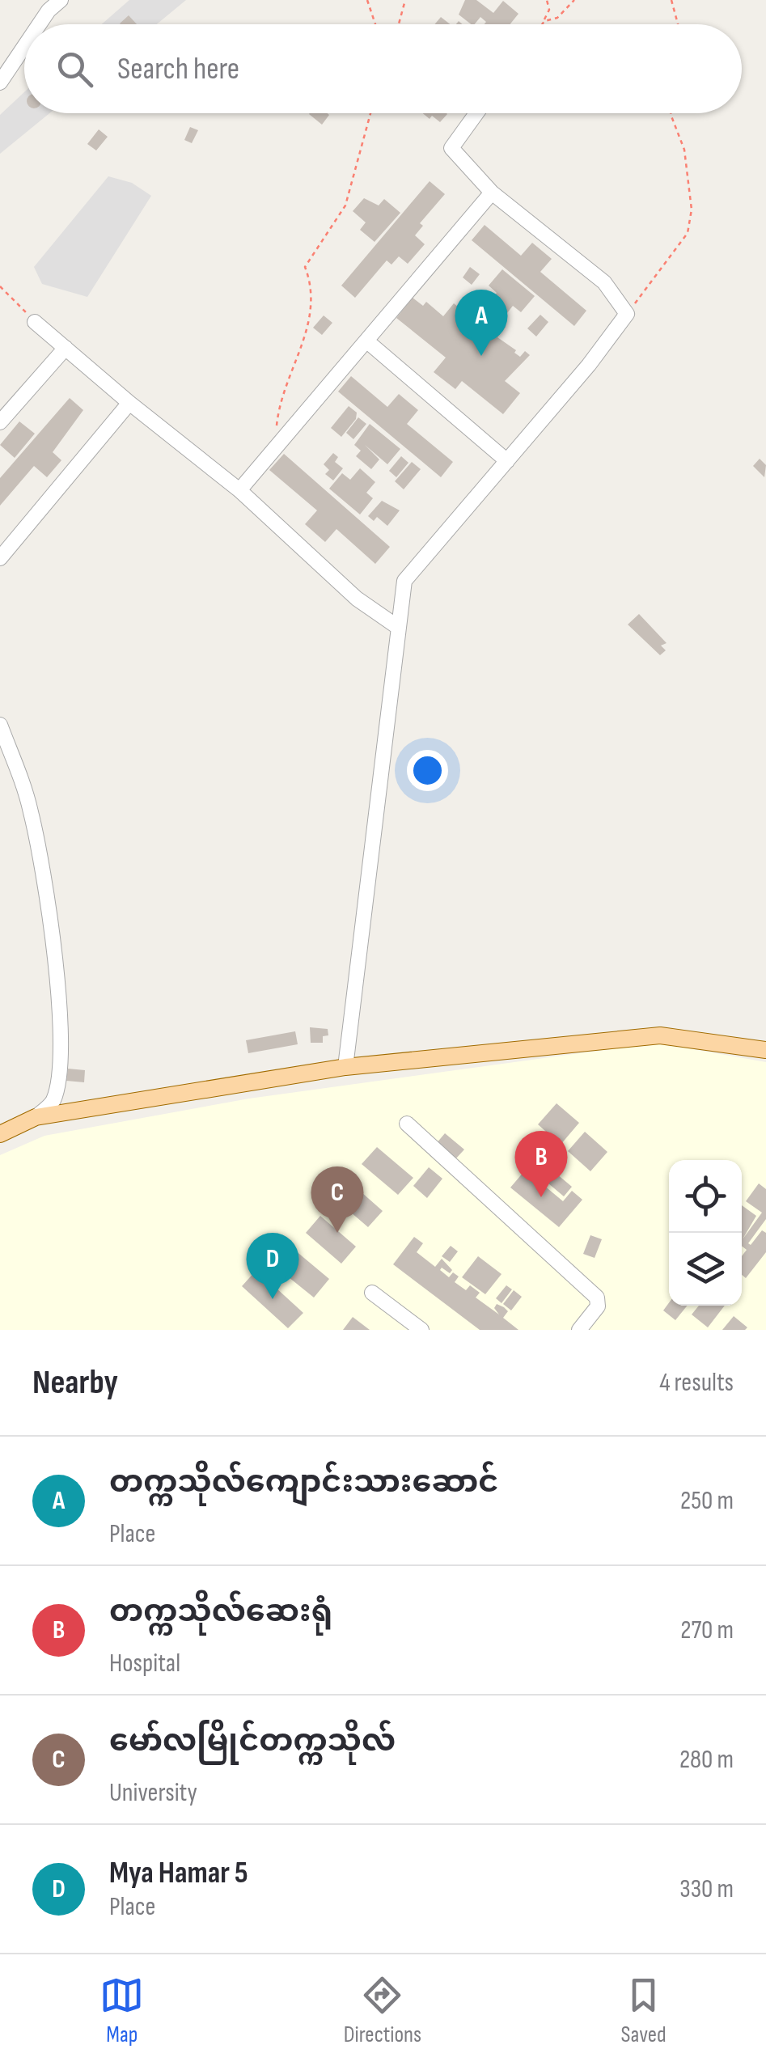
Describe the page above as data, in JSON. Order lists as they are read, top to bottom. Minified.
{"page":{"search":"Search here","pins":["A","B","C","D"],"heading":["Nearby","4 results"],"list":[{"mark":"A","name":"တက္ကသိုလ်ကျောင်းသားဆောင်","note":"Place","value":"250 m"},{"mark":"B","name":"တက္ကသိုလ်ဆေးရုံ","note":"Hospital","value":"270 m"},{"mark":"C","name":"မော်လမြိုင်တက္ကသိုလ်","note":"University","value":"280 m"},{"mark":"D","name":"Mya Hamar 5","note":"Place","value":"330 m"}],"nav":["Map","Directions","Saved"]}}
